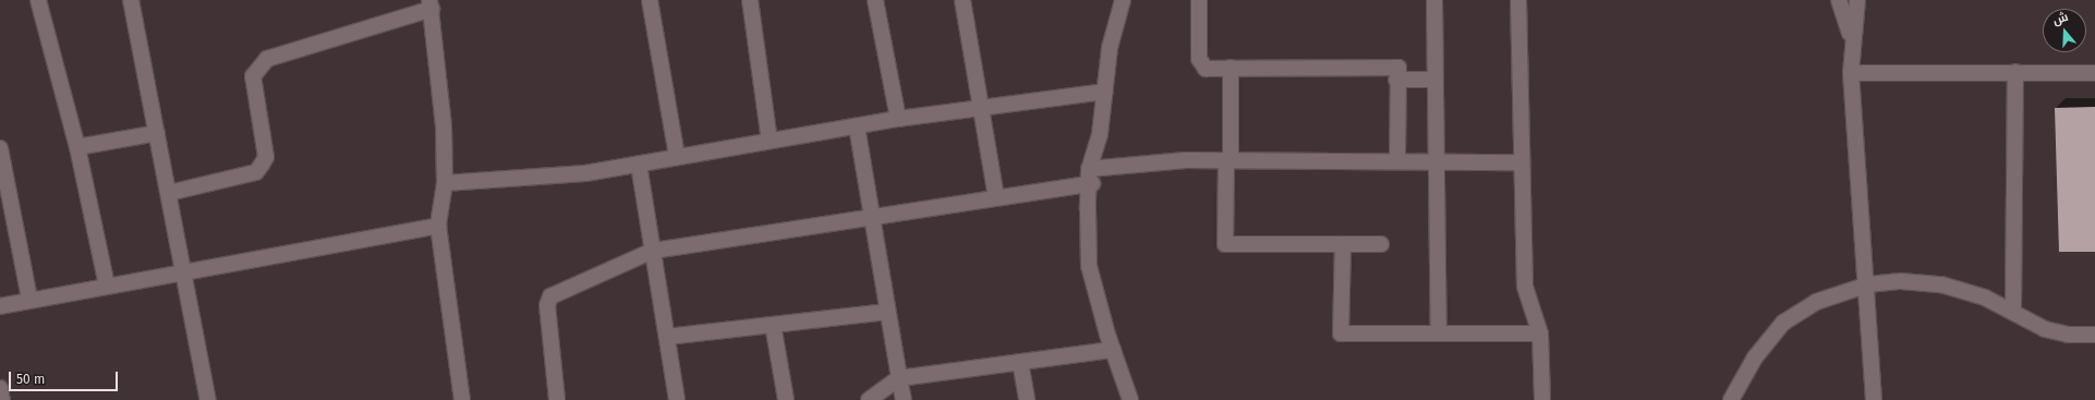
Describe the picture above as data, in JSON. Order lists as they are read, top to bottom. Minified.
{"scale_bar":"50 m","north":"top"}
